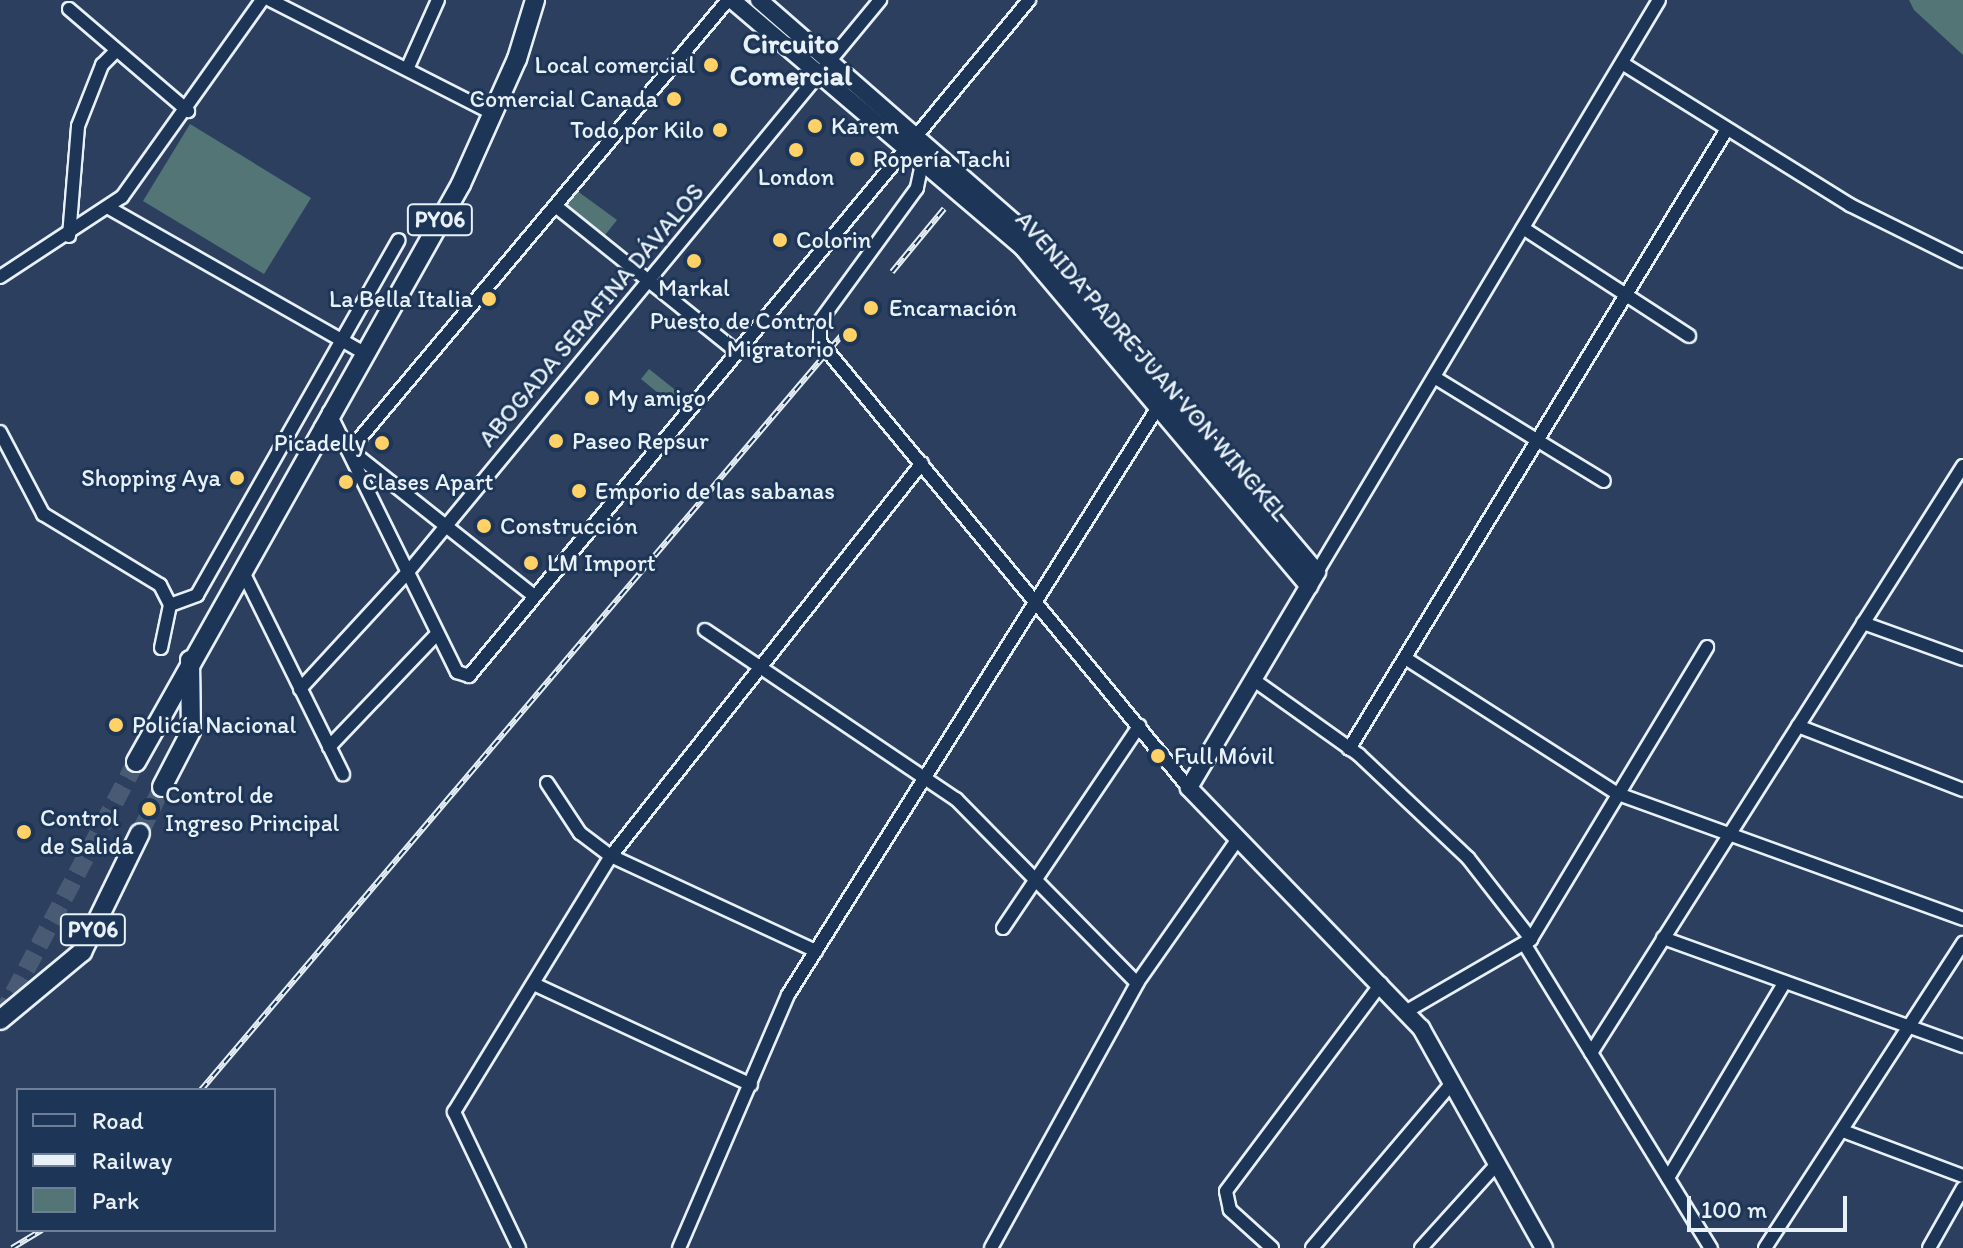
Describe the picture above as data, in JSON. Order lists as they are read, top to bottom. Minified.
{"streets":{"highway":["PY06"],"main road":["AVENIDA PADRE JUAN VON WINCKEL"],"street":["ABOGADA SERAFINA DÁVALOS"]},"crossings":[["ABOGADA SERAFINA DÁVALOS","AVENIDA PADRE JUAN VON WINCKEL"]],"districts":["Circuito Comercial"],"places":["Local comercial","Comercial Canada","Karem","Todo por Kilo","London","Ropería Tachi","Colorin","Markal","La Bella Italia","Encarnación","Puesto de Control Migratorio","My amigo","Paseo Repsur","Picadelly","Shopping Aya","Clases Apart","Emporio de las sabanas","Construcción","LM Import","Policía Nacional","Full Móvil","Control de Ingreso Principal","Control de Salida"],"legend":["Road","Railway","Park"],"scale_bar":"100 m"}
